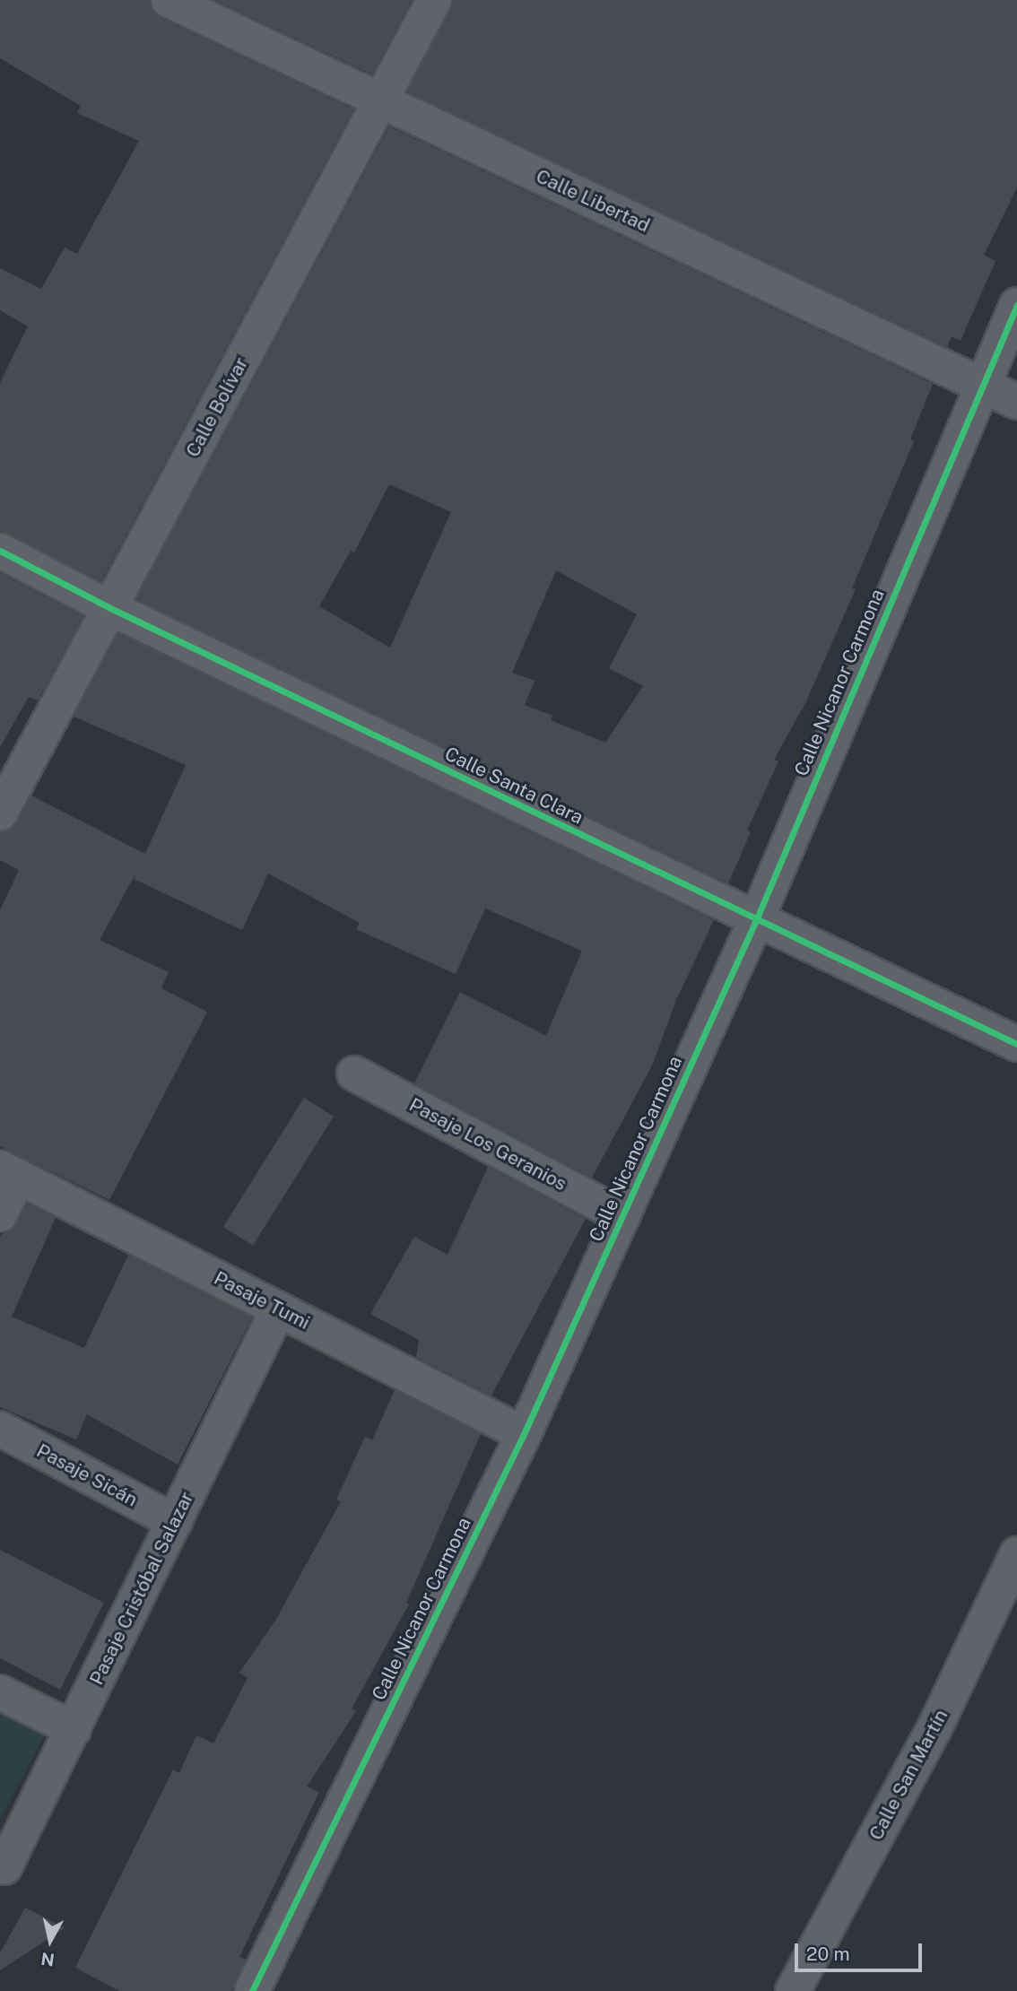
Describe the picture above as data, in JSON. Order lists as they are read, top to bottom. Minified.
{"streets":{"street":["Calle Libertad","Calle Bolívar","Calle Nicanor Carmona","Calle Santa Clara","Pasaje Los Geranios","Pasaje Tumi","Pasaje Sicán","Pasaje Cristóbal Salazar","Calle San Martín"]},"crossings":[["Calle Libertad","Calle Bolívar"],["Calle Libertad","Calle Nicanor Carmona"],["Calle Bolívar","Calle Santa Clara"],["Calle Nicanor Carmona","Calle Santa Clara"],["Calle Nicanor Carmona","Pasaje Los Geranios"],["Calle Nicanor Carmona","Pasaje Tumi"],["Pasaje Tumi","Pasaje Cristóbal Salazar"],["Pasaje Sicán","Pasaje Cristóbal Salazar"]],"scale_bar":"20 m","north":"bottom"}
